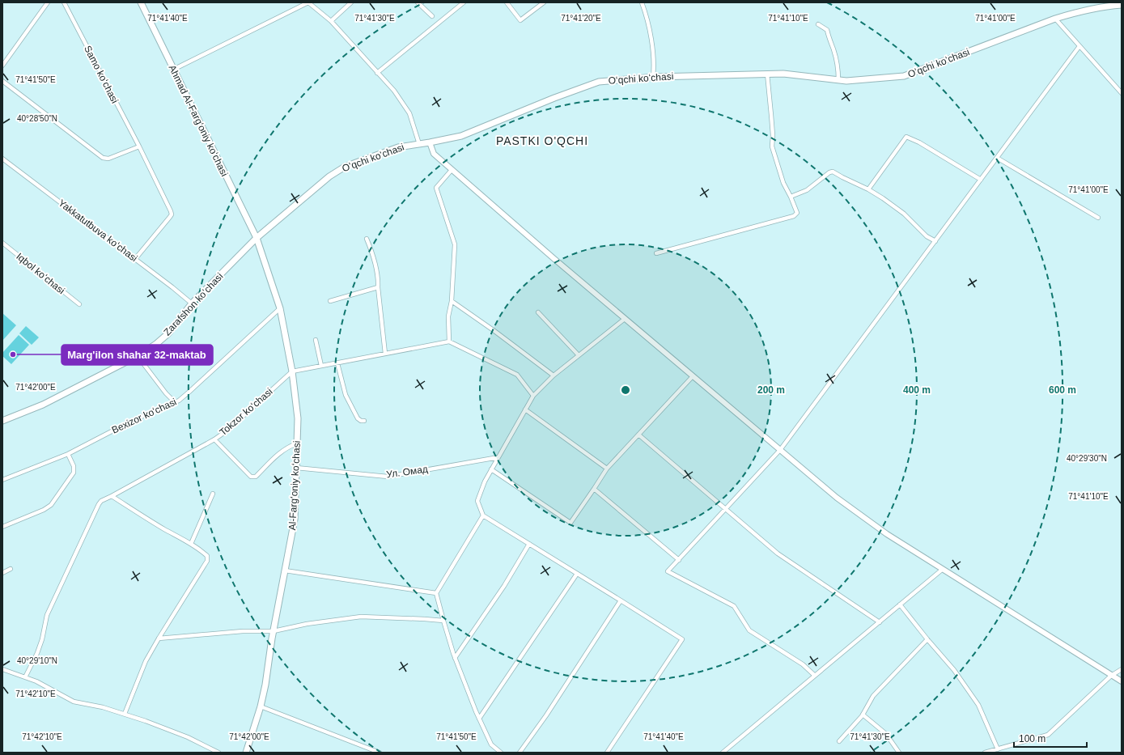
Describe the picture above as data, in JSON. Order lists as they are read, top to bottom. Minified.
{"streets":{"main road":["Oʻqchi koʻchasi","Ahmad Al-Fargʻoniy koʻchasi","Zarafshon koʻchasi","Al-Fargʻoniy koʻchasi"],"street":["Samo koʻchasi","Yakkatutbuva koʻchasi","Iqbol koʻchasi","Tokzor koʻchasi","Bexizor koʻchasi","Ул. Омад"]},"crossings":[["Oʻqchi koʻchasi","Ahmad Al-Fargʻoniy koʻchasi"],["Oʻqchi koʻchasi","Zarafshon koʻchasi"],["Oʻqchi koʻchasi","Al-Fargʻoniy koʻchasi"],["Samo koʻchasi","Yakkatutbuva koʻchasi"],["Ahmad Al-Fargʻoniy koʻchasi","Zarafshon koʻchasi"],["Ahmad Al-Fargʻoniy koʻchasi","Al-Fargʻoniy koʻchasi"],["Yakkatutbuva koʻchasi","Zarafshon koʻchasi"],["Zarafshon koʻchasi","Al-Fargʻoniy koʻchasi"],["Tokzor koʻchasi","Al-Fargʻoniy koʻchasi"],["Bexizor koʻchasi","Al-Fargʻoniy koʻchasi"],["Ул. Омад","Al-Fargʻoniy koʻchasi"]],"districts":["PASTKI O'QCHI"],"places":["Marg'ilon shahar 32-maktab"],"scale_bar":"100 m","coordinates":["71°41'40\"E","71°41'30\"E","71°41'20\"E","71°41'10\"E","71°41'00\"E","71°41'50\"E","40°28'50\"N","71°42'00\"E","40°29'30\"N","40°29'10\"N","71°42'10\"E"],"rings":["200 m","400 m","600 m"]}
